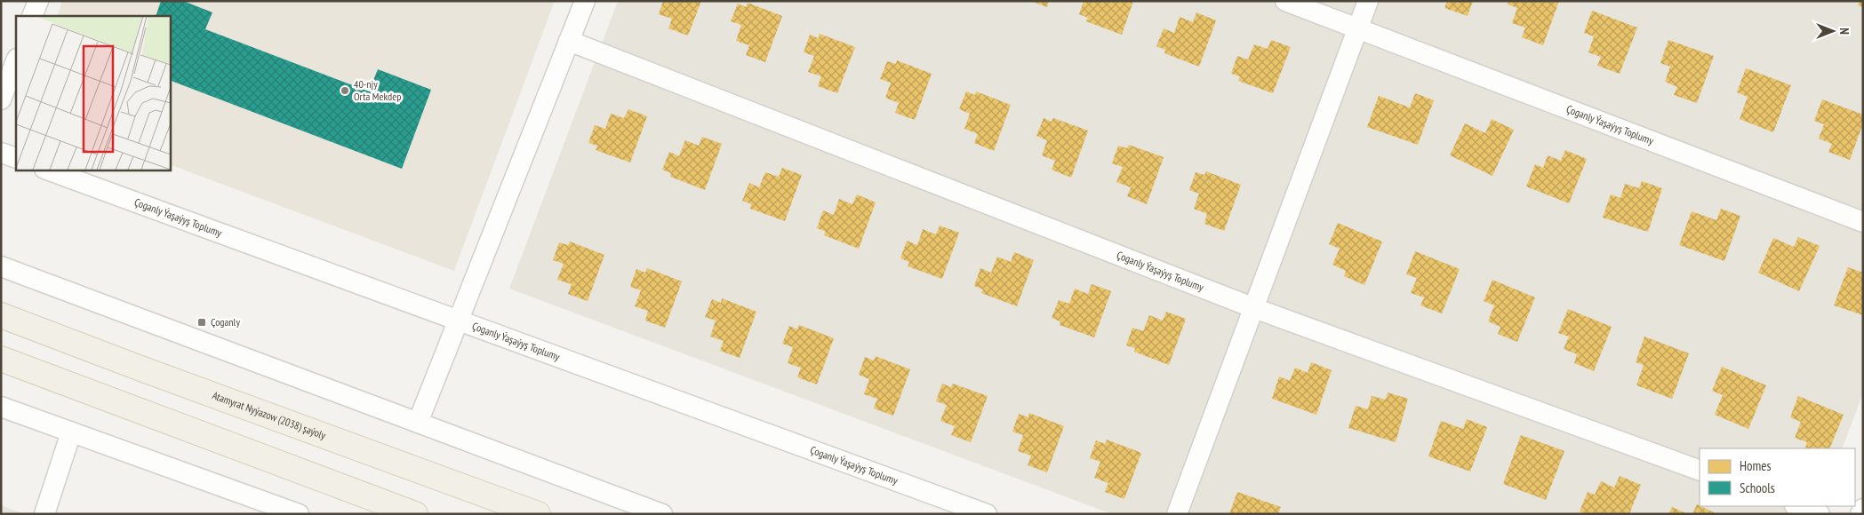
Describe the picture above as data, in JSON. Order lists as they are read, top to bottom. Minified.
{"streets":{"main road":["Atamyrat Nyýazow (2038) şaýoly"],"street":["Çoganly Ýaşaýyş Toplumy"]},"places":{"other":["40-njy Orta Mekdep"],"transit":["Çoganly"]},"legend":["Homes","Schools"],"north":"right"}
